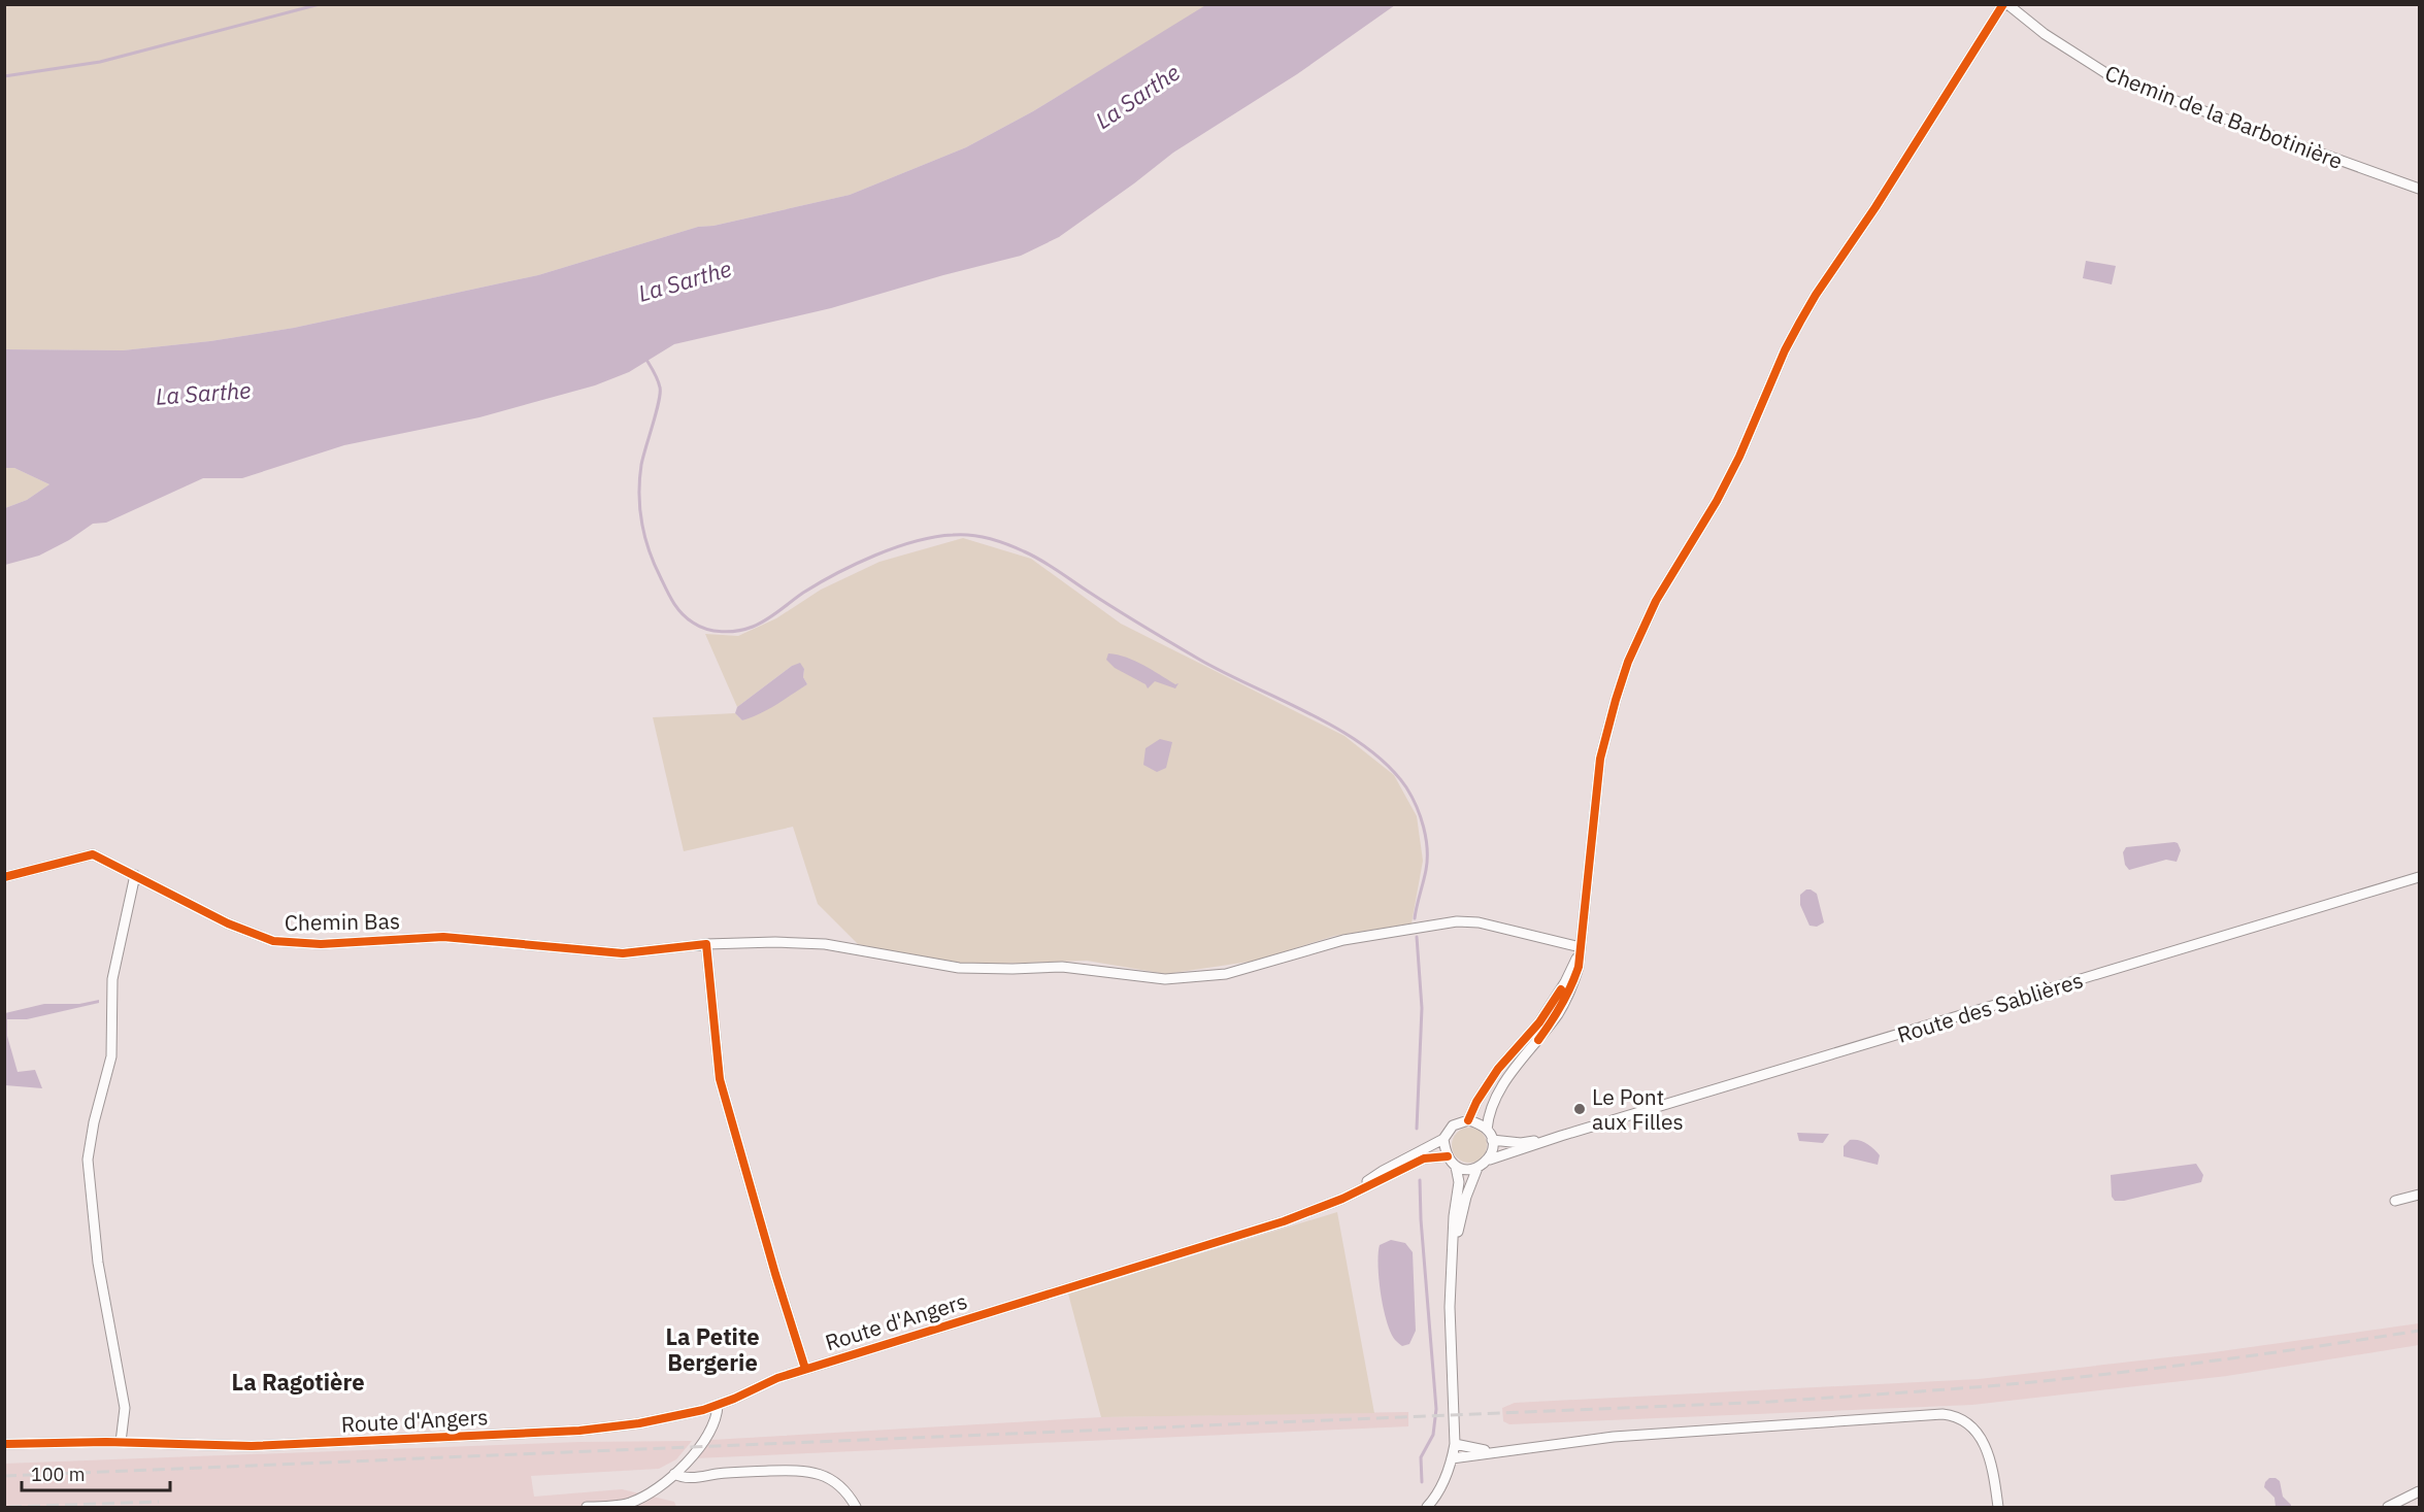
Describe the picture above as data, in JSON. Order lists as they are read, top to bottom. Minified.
{"streets":{"street":["Chemin de la Barbotinière","Chemin Bas","Route des Sablières","Route d'Angers"]},"crossings":[["Route des Sablières","Route d'Angers"]],"districts":["La Petite Bergerie","La Ragotière"],"water":["La Sarthe"],"places":["Le Pont aux Filles"],"scale_bar":"100 m"}
